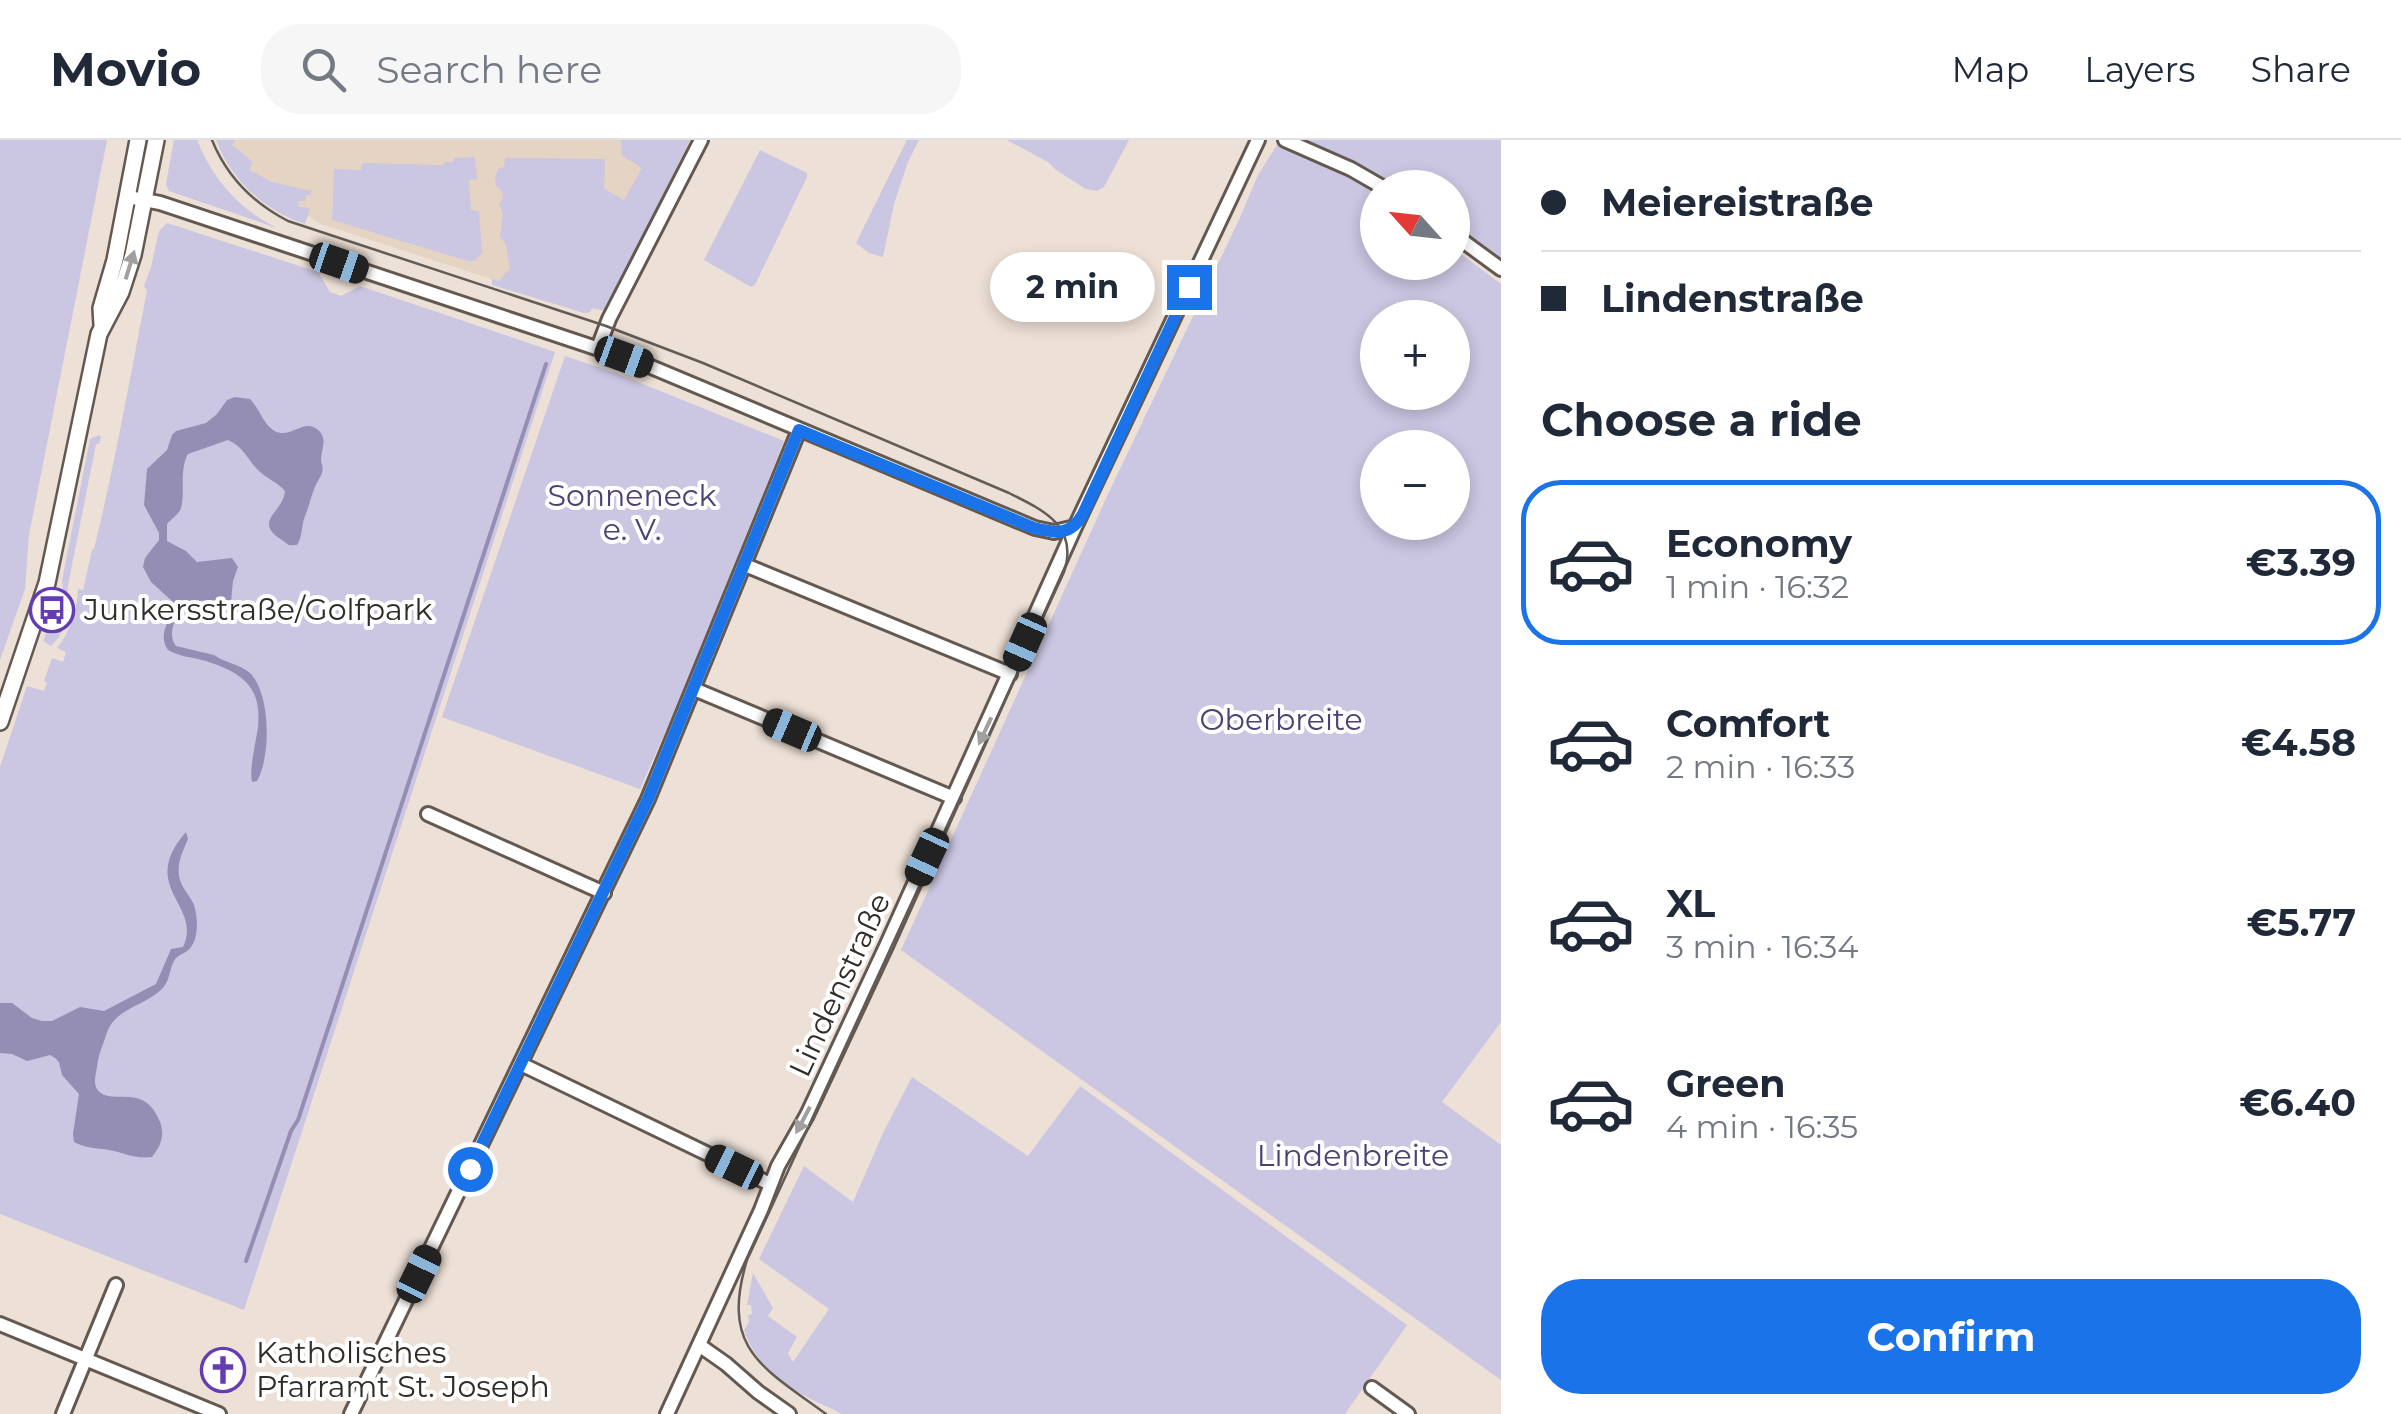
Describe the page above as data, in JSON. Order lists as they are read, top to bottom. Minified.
{"streets":{"street":["Lindenstraße"]},"one_way":["Lindenstraße"],"parks":["Sonneneck e. V.","Oberbreite","Lindenbreite"],"places":{"bus stop":["Junkersstraße/Golfpark"],"church":["Katholisches Pfarramt St. Joseph"]},"north":"top left","page":{"header":"Movio","search":"Search here","nav":["Map","Layers","Share"],"banner":["Meiereistraße","Lindenstraße"],"map_buttons":["+","−"],"bubble":"2 min","heading":"Choose a ride","list":[{"name":"Economy","note":"1 min · 16:32","value":"€3.39"},{"name":"Comfort","note":"2 min · 16:33","value":"€4.58"},{"name":"XL","note":"3 min · 16:34","value":"€5.77"},{"name":"Green","note":"4 min · 16:35","value":"€6.40"}],"buttons":"Confirm"}}
